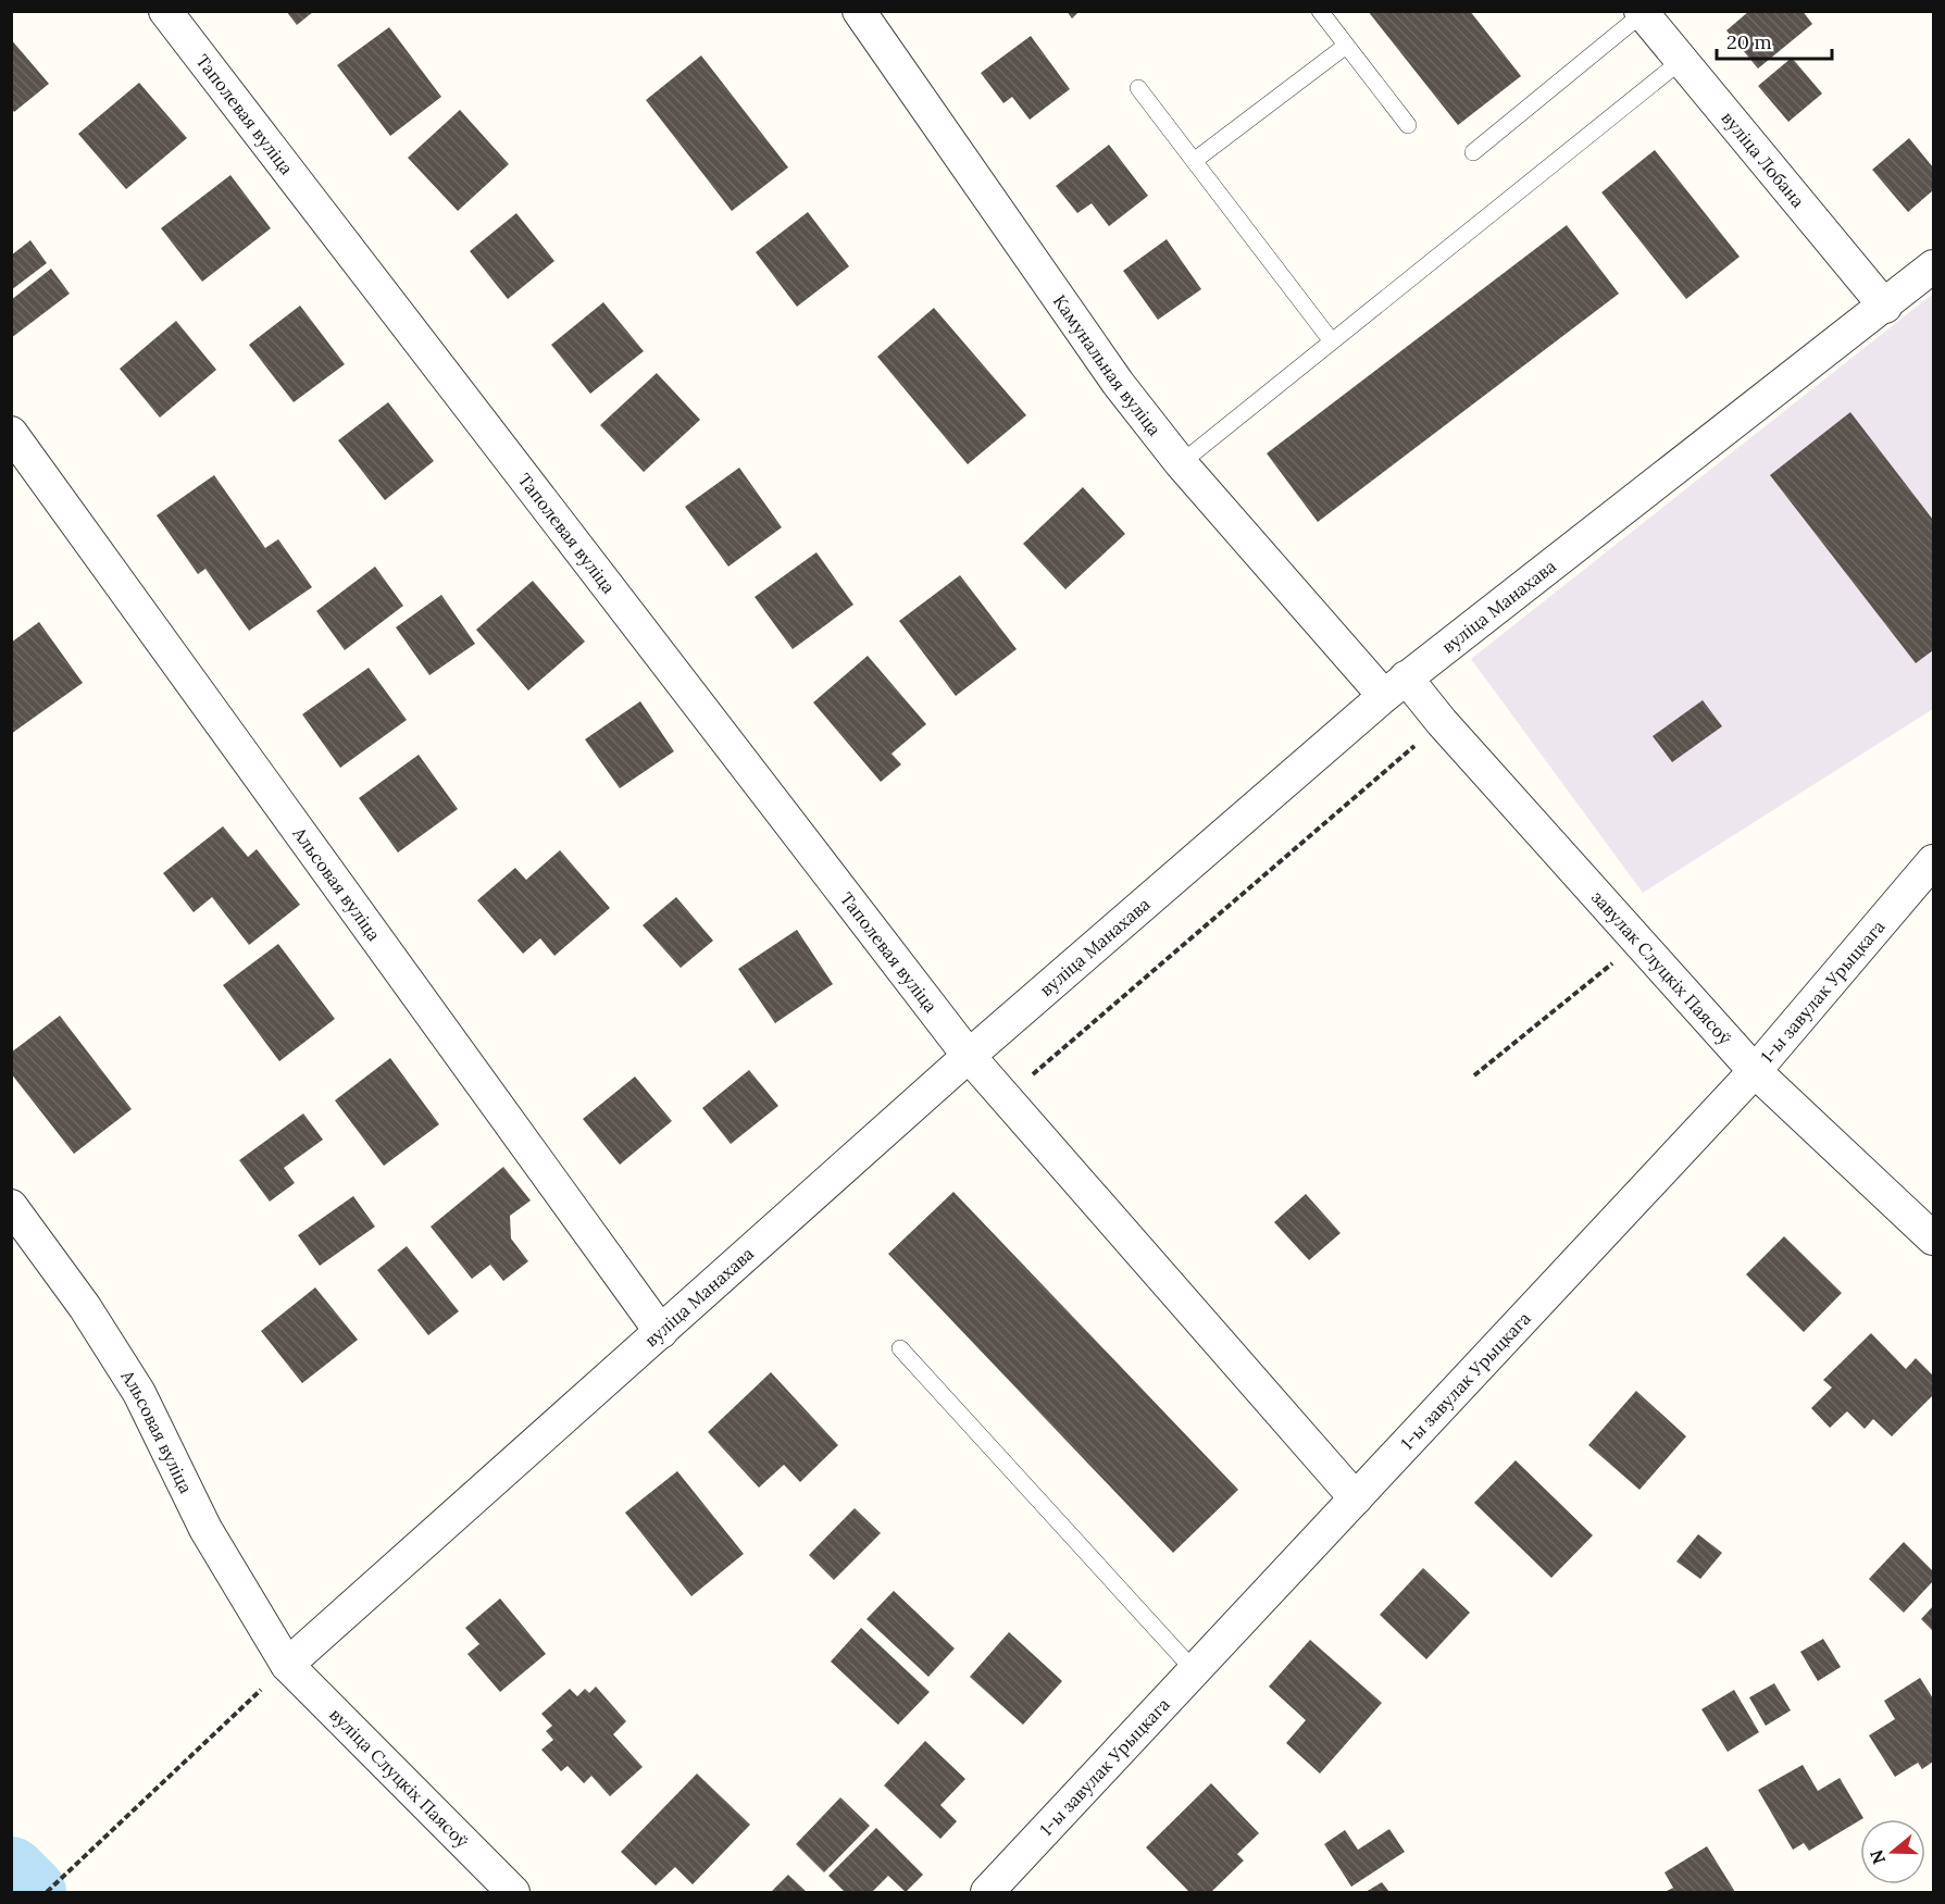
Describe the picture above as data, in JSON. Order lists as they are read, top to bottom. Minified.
{"streets":{"street":["Таполевая вуліца","вуліца Лобана","Камунальная вуліца","вуліца Манахава","Альсовая вуліца","завулак Слуцкіх Паясоў","1-ы завулак Урыцкага","вуліца Слуцкіх Паясоў"]},"crossings":[["Таполевая вуліца","вуліца Манахава"],["Таполевая вуліца","1-ы завулак Урыцкага"],["вуліца Лобана","вуліца Манахава"],["Камунальная вуліца","вуліца Манахава"],["Камунальная вуліца","завулак Слуцкіх Паясоў"],["вуліца Манахава","Альсовая вуліца"],["вуліца Манахава","завулак Слуцкіх Паясоў"],["вуліца Манахава","вуліца Слуцкіх Паясоў"],["Альсовая вуліца","вуліца Слуцкіх Паясоў"],["завулак Слуцкіх Паясоў","1-ы завулак Урыцкага"]],"scale_bar":"20 m","north":"left"}
